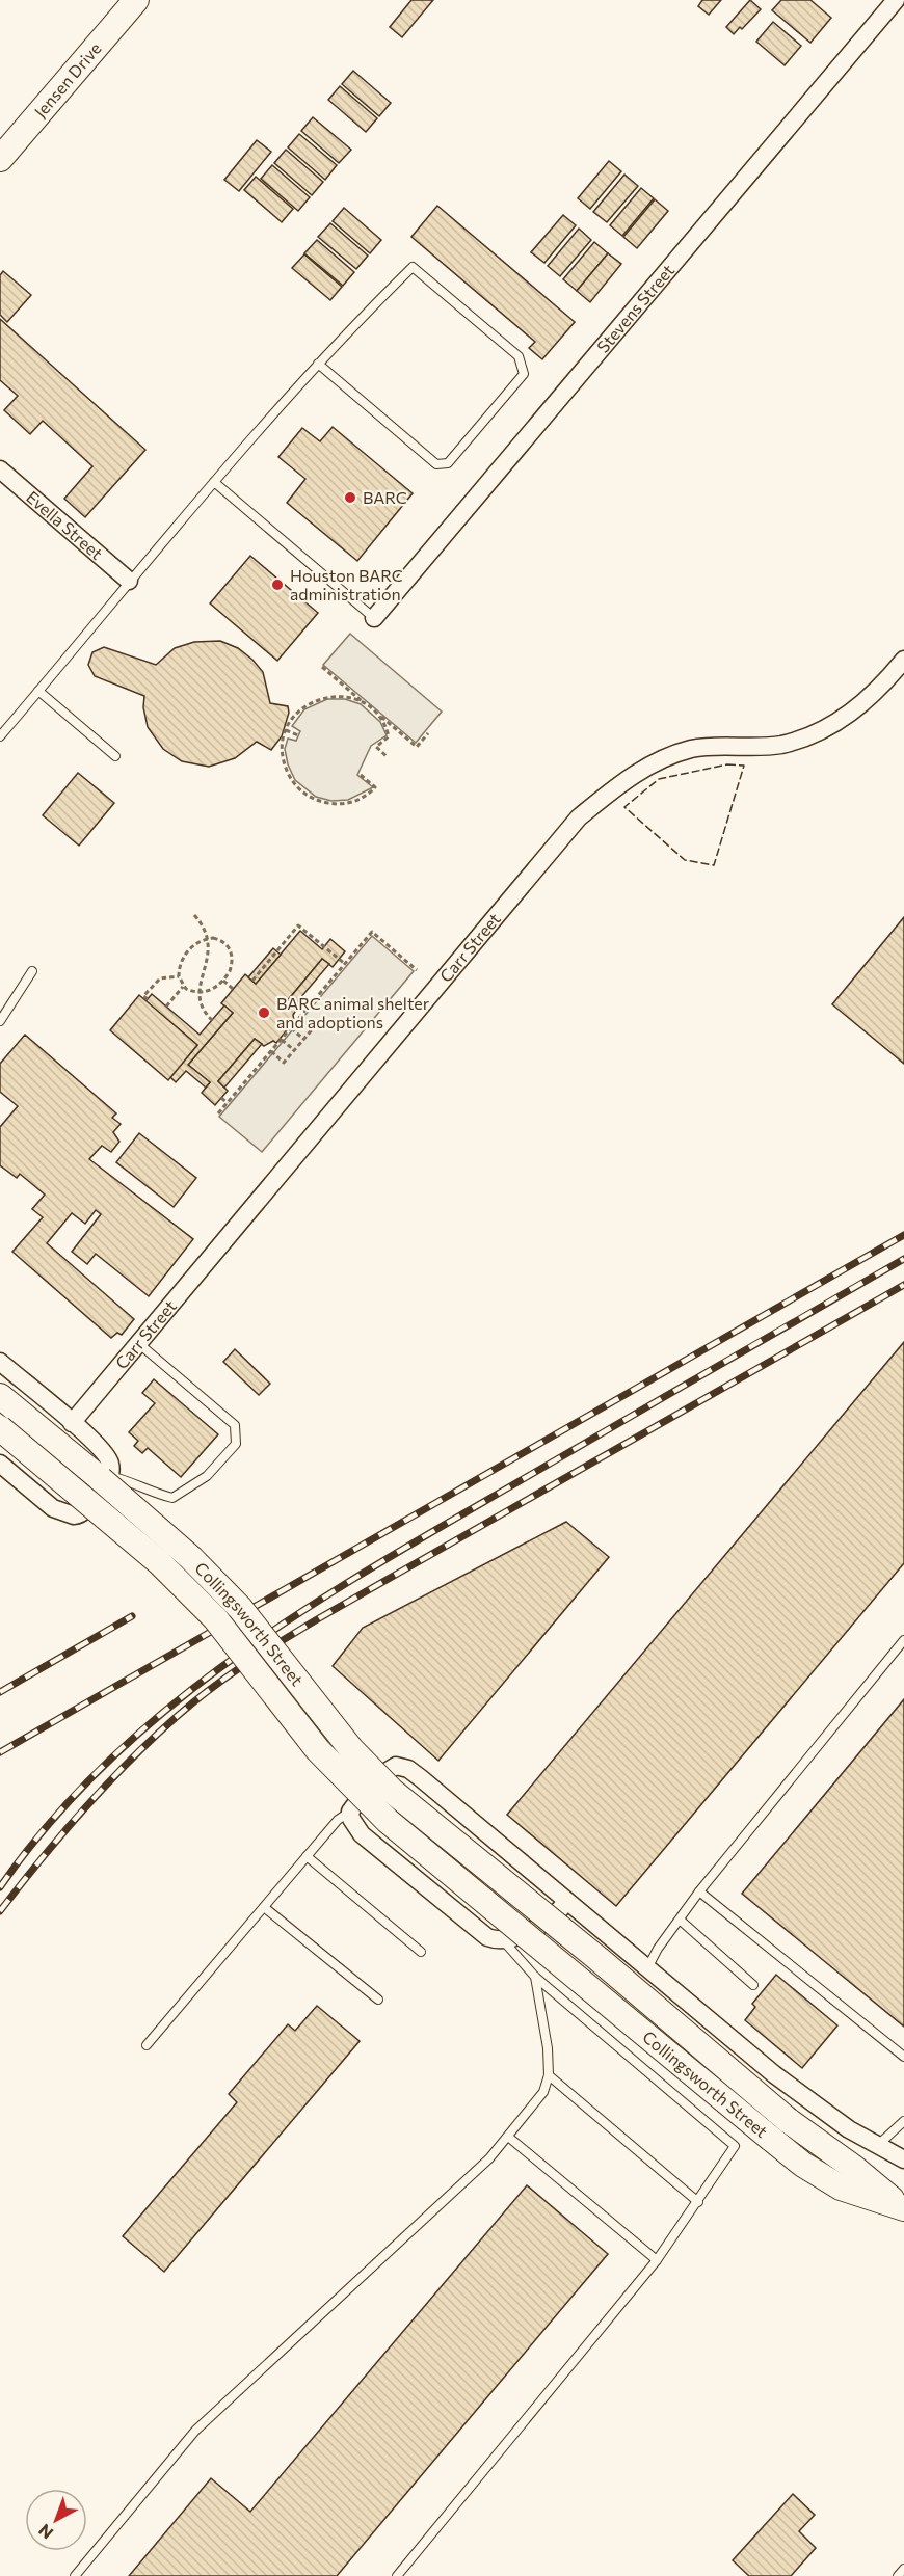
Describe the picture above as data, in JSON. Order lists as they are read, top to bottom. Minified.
{"streets":{"main road":["Jensen Drive","Collingsworth Street"],"street":["Stevens Street","Evella Street","Carr Street"]},"places":["BARC","Houston BARC administration","BARC animal shelter and adoptions"],"north":"bottom left"}
